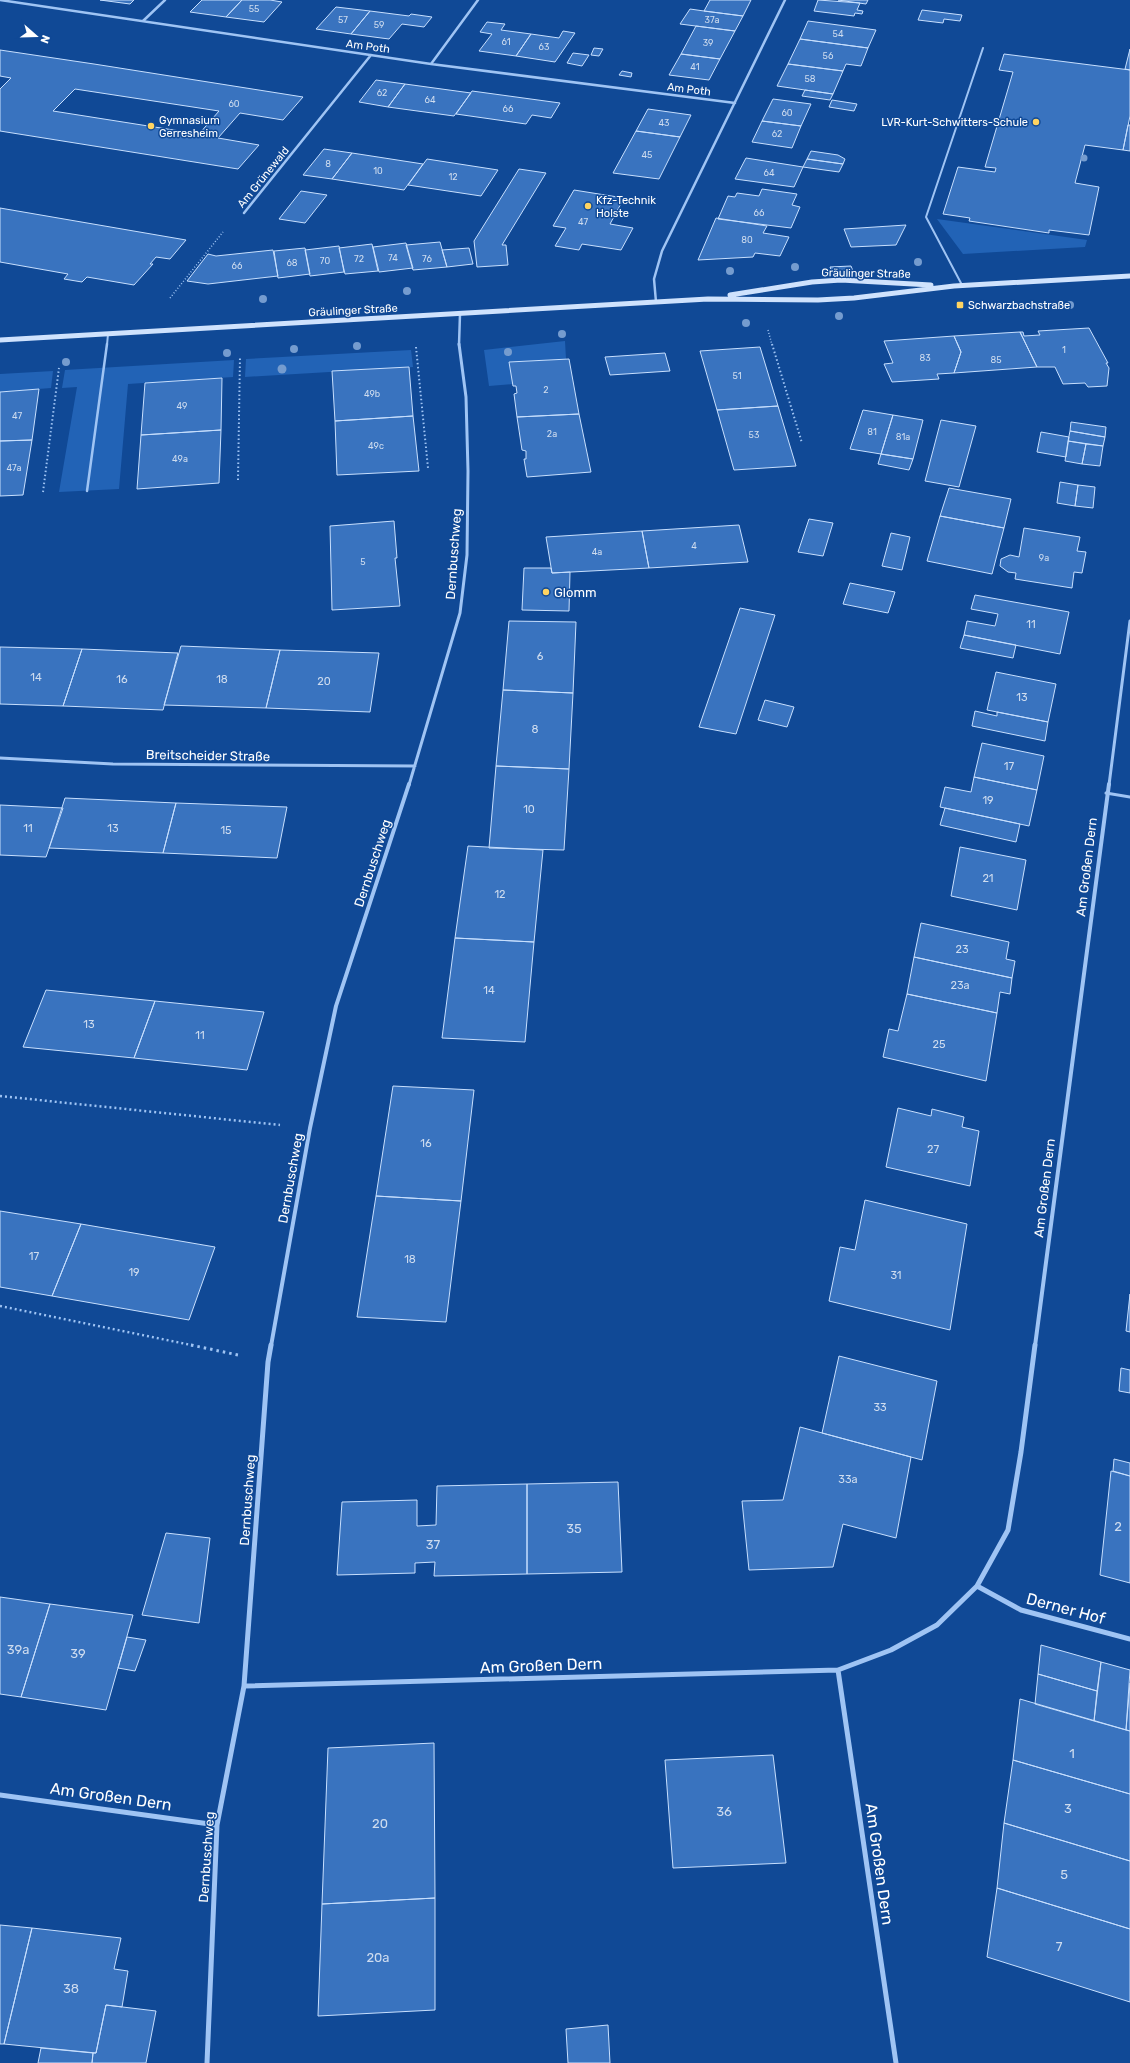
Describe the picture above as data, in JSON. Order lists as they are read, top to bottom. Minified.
{"streets":{"main road":["Gräulinger Straße"],"street":["Am Poth","Am Grünewald","Dernbuschweg","Breitscheider Straße","Am Großen Dern","Derner Hof"]},"crossings":[["Am Poth","Am Grünewald"],["Gräulinger Straße","Dernbuschweg"],["Dernbuschweg","Breitscheider Straße"],["Dernbuschweg","Am Großen Dern"],["Am Großen Dern","Derner Hof"]],"places":{"other":["LVR-Kurt-Schwitters-Schule","Gymnasium Gerresheim","Kfz-Technik Holste","Glomm"],"transit":["Schwarzbachstraße"]},"house_numbers":["55","57","37a","59","54","61","39","63","56","41","58","62","64","60","66","60","43","62","45","8","10","64","12","66","47","80","74","72","76","70","68","66","1","83","85","51","2","49b","49","47","81","2a","53","81a","49c","49a","47a","4","4a","9a","5","11","6","14","16","18","20","13","8","17","19","10","11","13","15","21","12","23","23a","14","13","11","25","16","27","17","18","19","31","33","33a","2","35","37","39a","39","1","3","36","20","5","7","20a","38"],"north":"right"}
